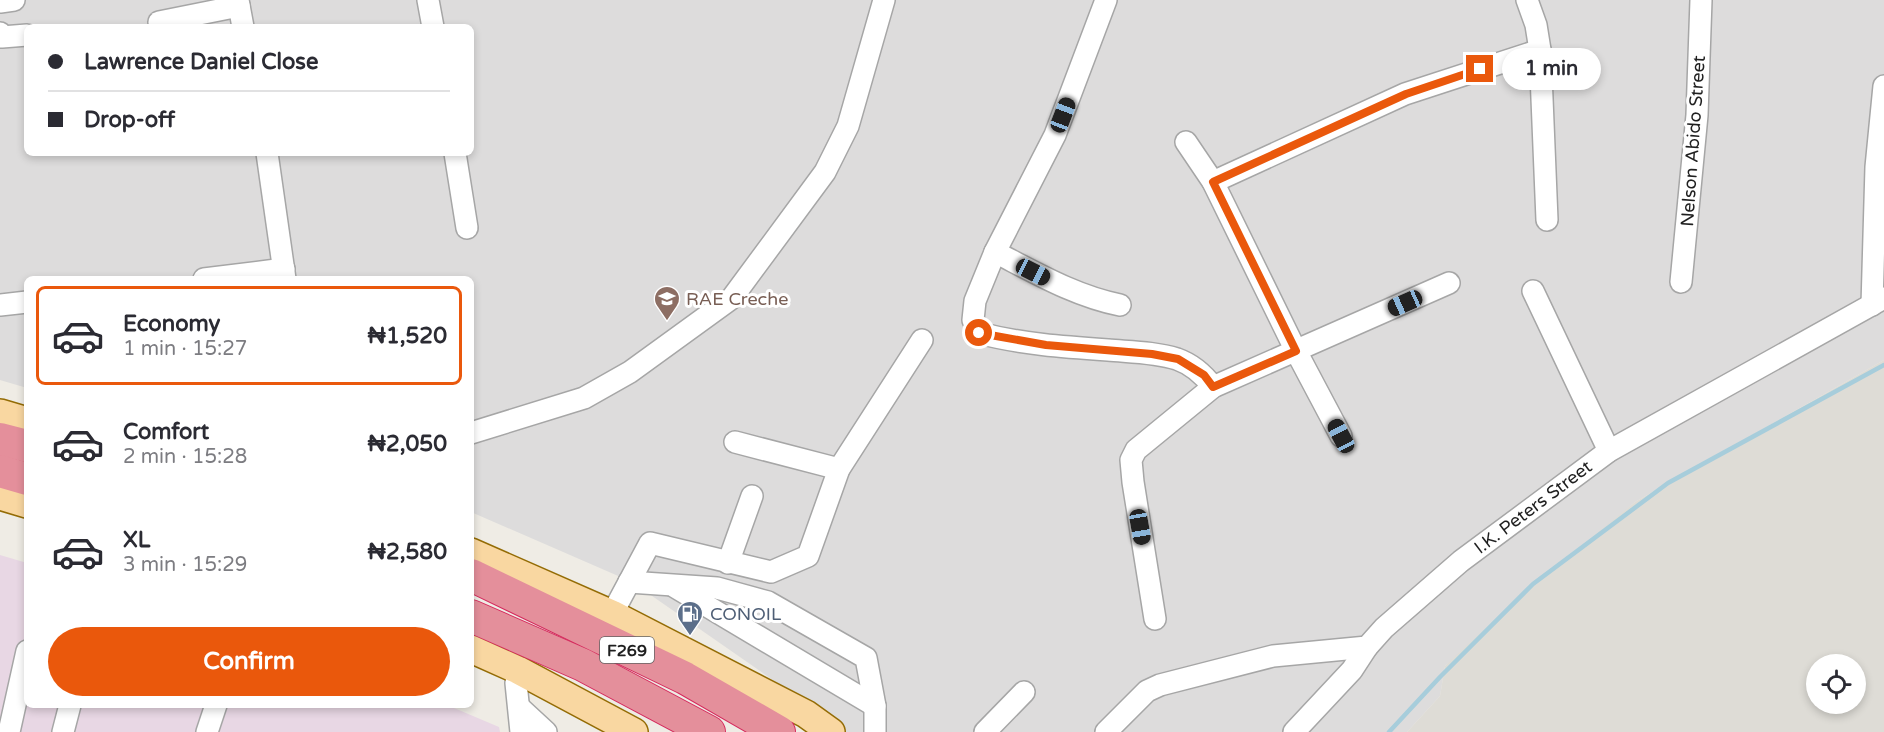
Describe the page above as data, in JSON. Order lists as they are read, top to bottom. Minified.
{"streets":{"highway":["F269"],"street":["Nelson Abido Street","I.K. Peters Street"]},"places":{"school or university":["RAE Creche"],"fuel station":["CONOIL"]},"page":{"banner":["Lawrence Daniel Close","Drop-off"],"bubble":"1 min","list":[{"name":"Economy","note":"1 min · 15:27","value":"₦1,520"},{"name":"Comfort","note":"2 min · 15:28","value":"₦2,050"},{"name":"XL","note":"3 min · 15:29","value":"₦2,580"}],"buttons":"Confirm"}}
